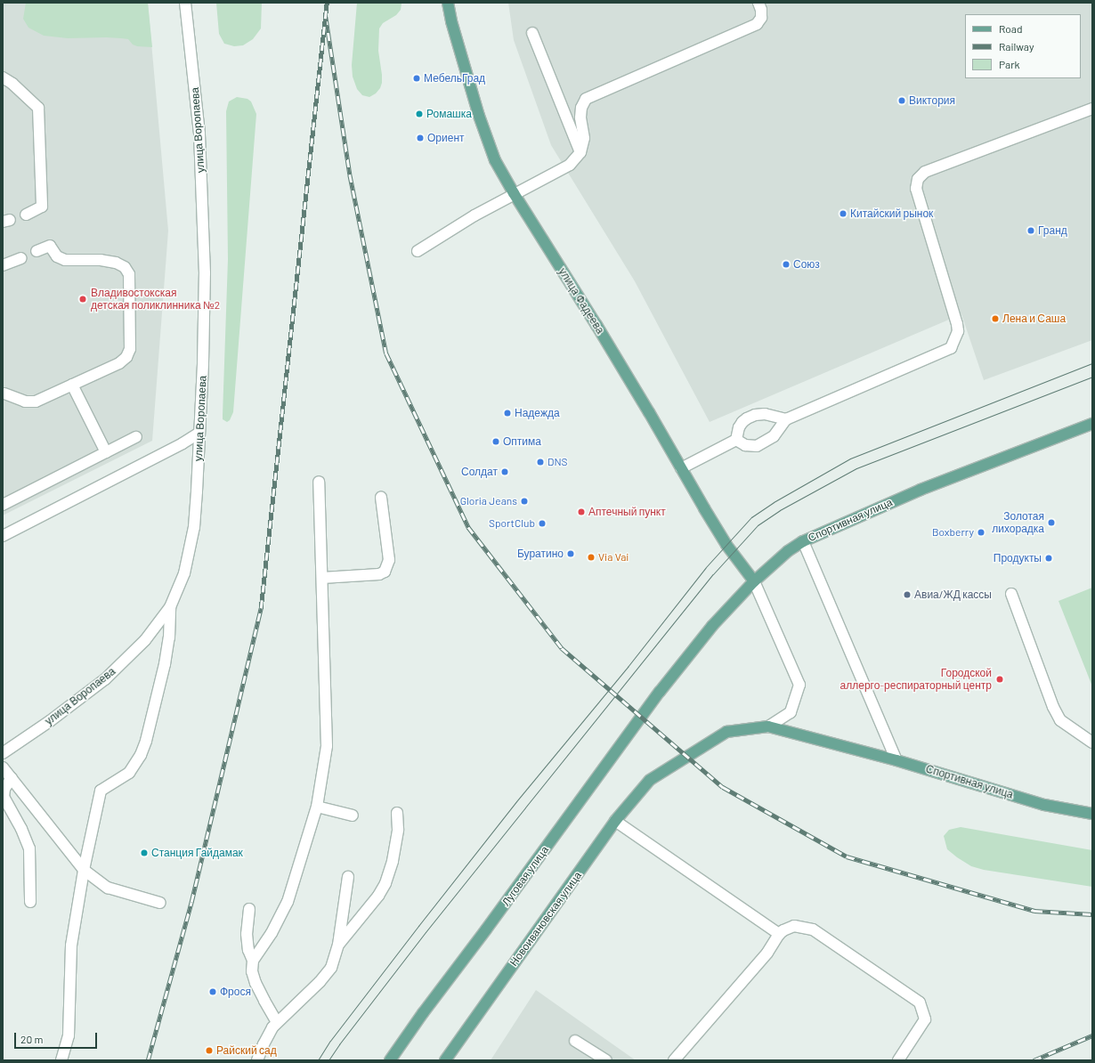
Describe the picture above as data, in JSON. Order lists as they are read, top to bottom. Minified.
{"streets":{"main road":["улица Воропаева","улица Фадеева","Спортивная улица","Луговая улица","Новоивановская улица"]},"crossings":[["улица Фадеева","Спортивная улица"],["Спортивная улица","Луговая улица"],["Спортивная улица","Новоивановская улица"]],"places":["МебельГрад","Виктория","Ромашка","Ориент","Китайский рынок","Гранд","Союз","Владивостокская детская поликлинника №2","Лена и Саша","Надежда","Оптима","DNS","Солдат","Gloria Jeans","Аптечный пункт","Золотая лихорадка","SportClub","Boxberry","Буратино","Via Vai","Продукты","Авиа/ЖД кассы","Городской аллерго-респираторный центр","Станция Гайдамак","Фрося","Райский сад"],"legend":["Road","Railway","Park"],"scale_bar":"20 m"}
